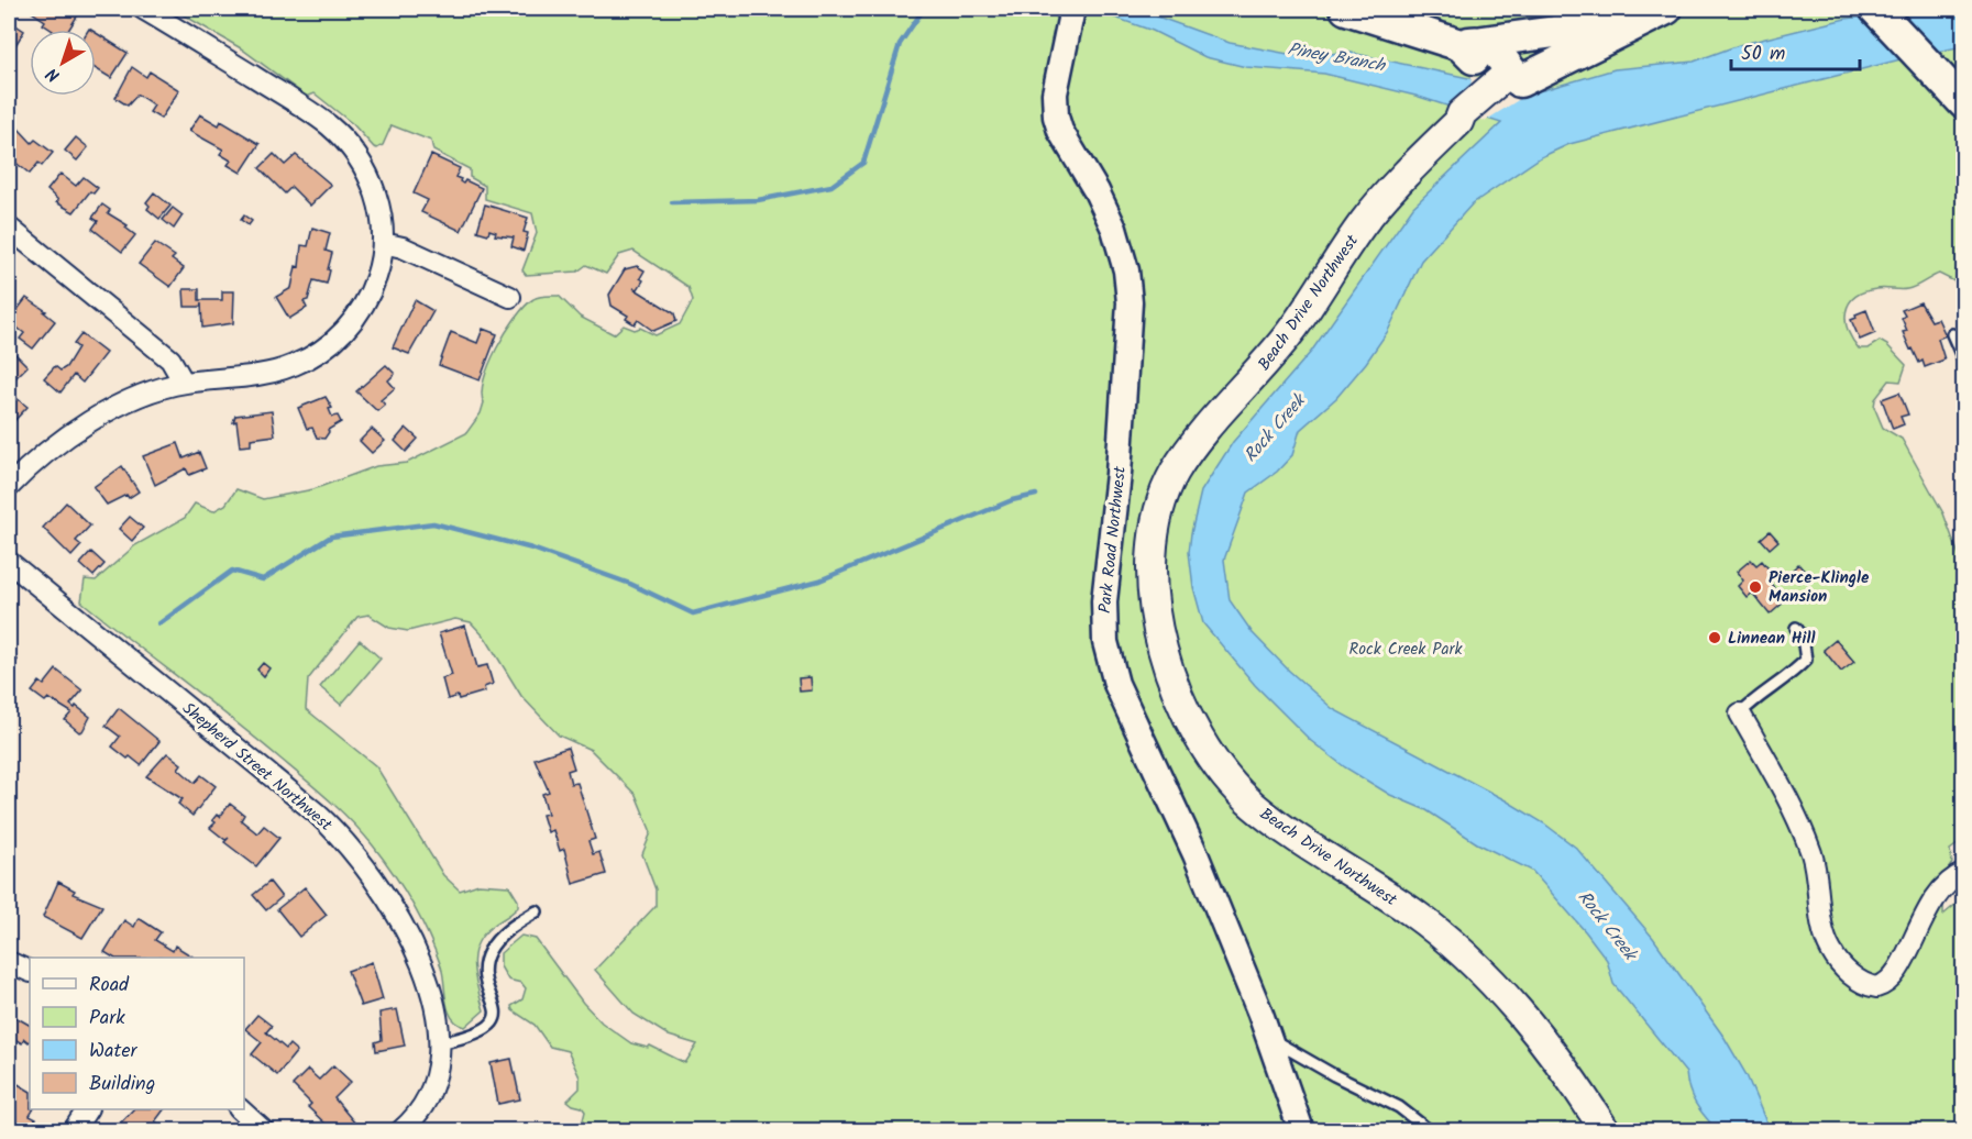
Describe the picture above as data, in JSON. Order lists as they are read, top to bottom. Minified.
{"streets":{"main road":["Beach Drive Northwest"],"street":["Park Road Northwest","Shepherd Street Northwest"]},"water":["Piney Branch","Rock Creek"],"parks":["Rock Creek Park"],"places":["Pierce-Klingle Mansion","Linnean Hill"],"legend":["Road","Park","Water","Building"],"scale_bar":"50 m","north":"bottom left"}
